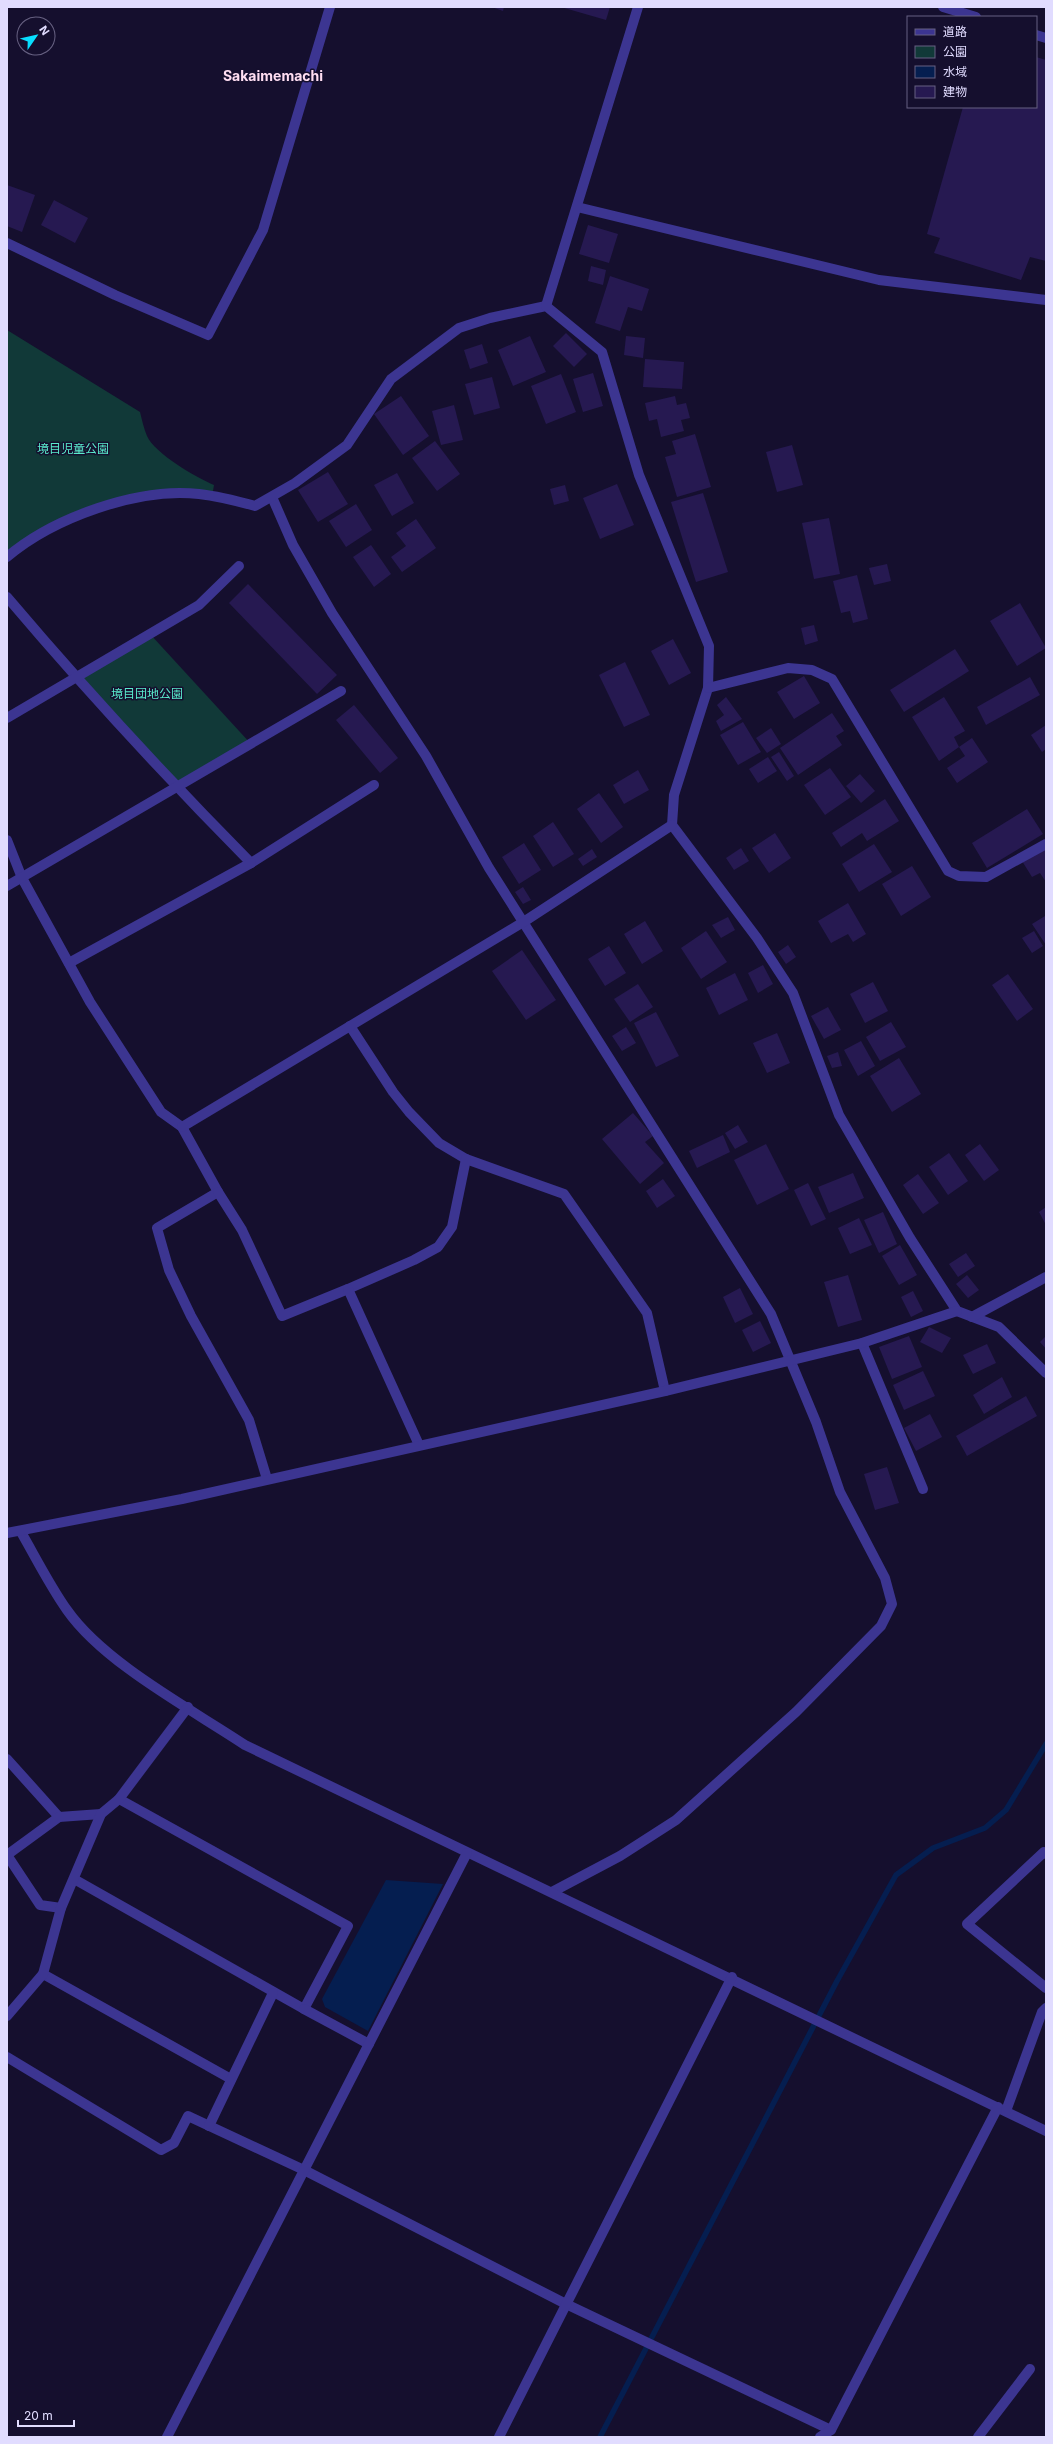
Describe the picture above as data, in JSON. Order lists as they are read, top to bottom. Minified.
{"districts":["Sakaimemachi"],"parks":["境目児童公園","境目団地公園"],"legend":["道路","公園","水域","建物"],"scale_bar":"20 m","north":"top right"}
